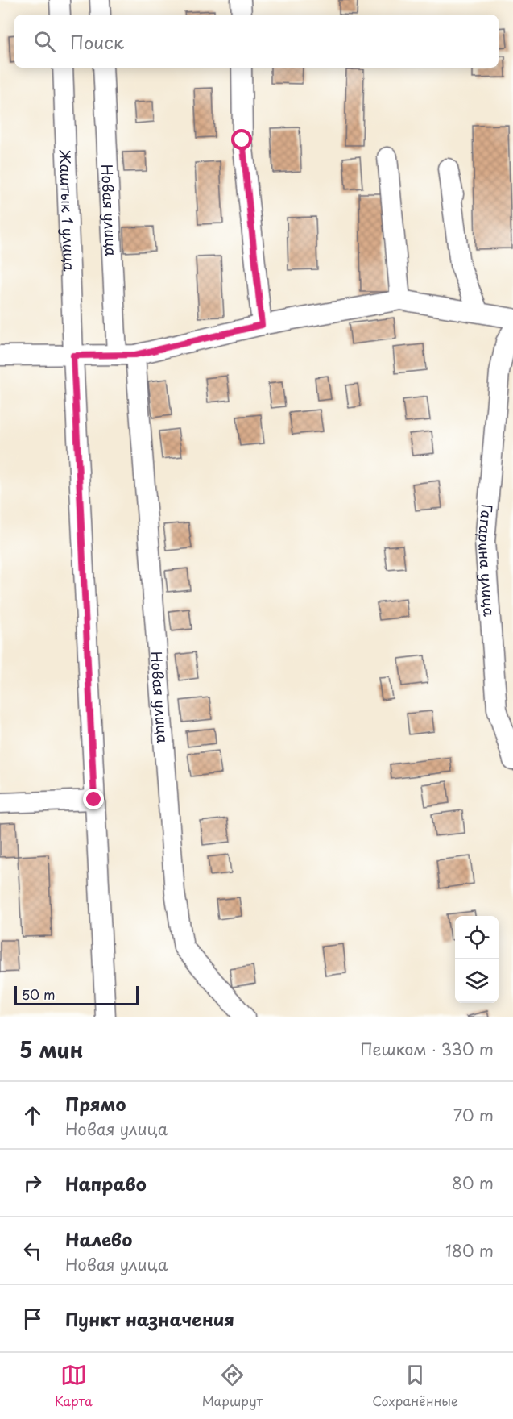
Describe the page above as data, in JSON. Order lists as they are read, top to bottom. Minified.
{"streets":{"street":["Жаштык 1 улица","Новая улица","Гагарина улица"]},"scale_bar":"50 m","page":{"search":"Поиск","scale":"50 m","heading":["5 мин","Пешком · 330 m"],"list":[["Прямо","Новая улица","70 m"],["Направо","80 m"],["Налево","Новая улица","180 m"],"Пункт назначения"],"nav":["Карта","Маршрут","Сохранённые"]}}
